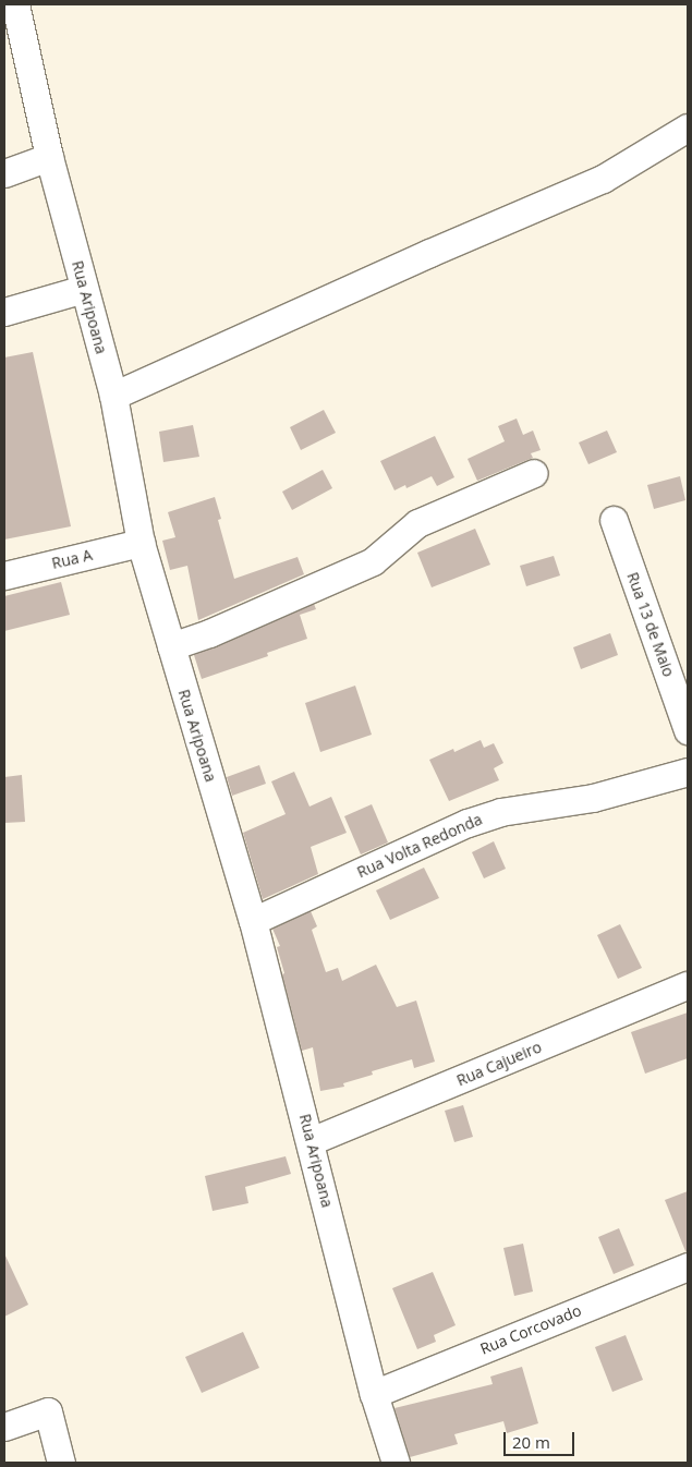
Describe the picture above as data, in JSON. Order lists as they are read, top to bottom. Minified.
{"streets":{"street":["Rua Aripoana","Rua A","Rua 13 de Maio","Rua Volta Redonda","Rua Cajueiro","Rua Corcovado"]},"crossings":[["Rua Aripoana","Rua A"],["Rua Aripoana","Rua Volta Redonda"],["Rua Aripoana","Rua Cajueiro"],["Rua Aripoana","Rua Corcovado"]],"scale_bar":"20 m"}
